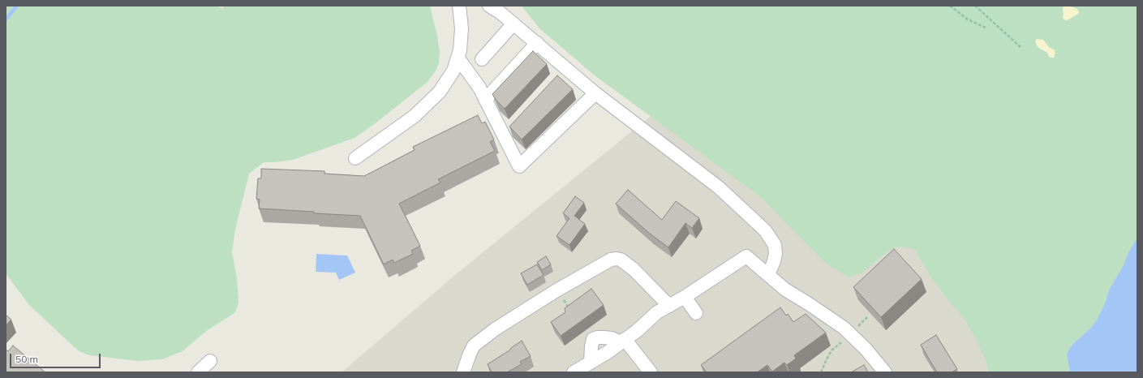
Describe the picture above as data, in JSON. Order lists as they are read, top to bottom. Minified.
{"scale_bar":"50 m"}
